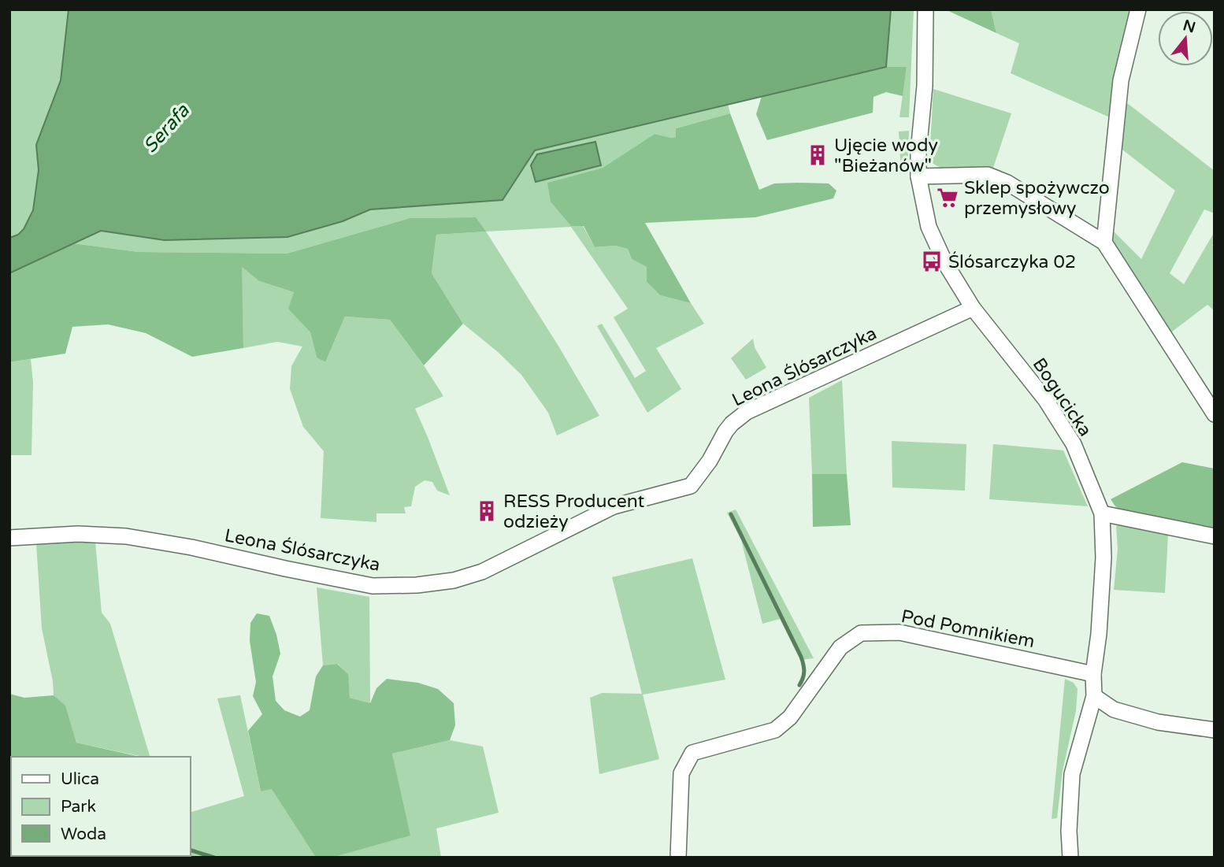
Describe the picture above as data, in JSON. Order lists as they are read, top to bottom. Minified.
{"streets":{"street":["Leona Ślósarczyka","Bogucicka","Pod Pomnikiem"]},"crossings":[["Leona Ślósarczyka","Bogucicka"],["Bogucicka","Pod Pomnikiem"]],"water":["Serafa"],"places":{"building":["Ujęcie wody \"Bieżanów\"","RESS Producent odzieży"],"supermarket":["Sklep spożywczo przemysłowy"],"bus stop":["Ślósarczyka 02"]},"legend":["Ulica","Park","Woda"],"north":"top"}
